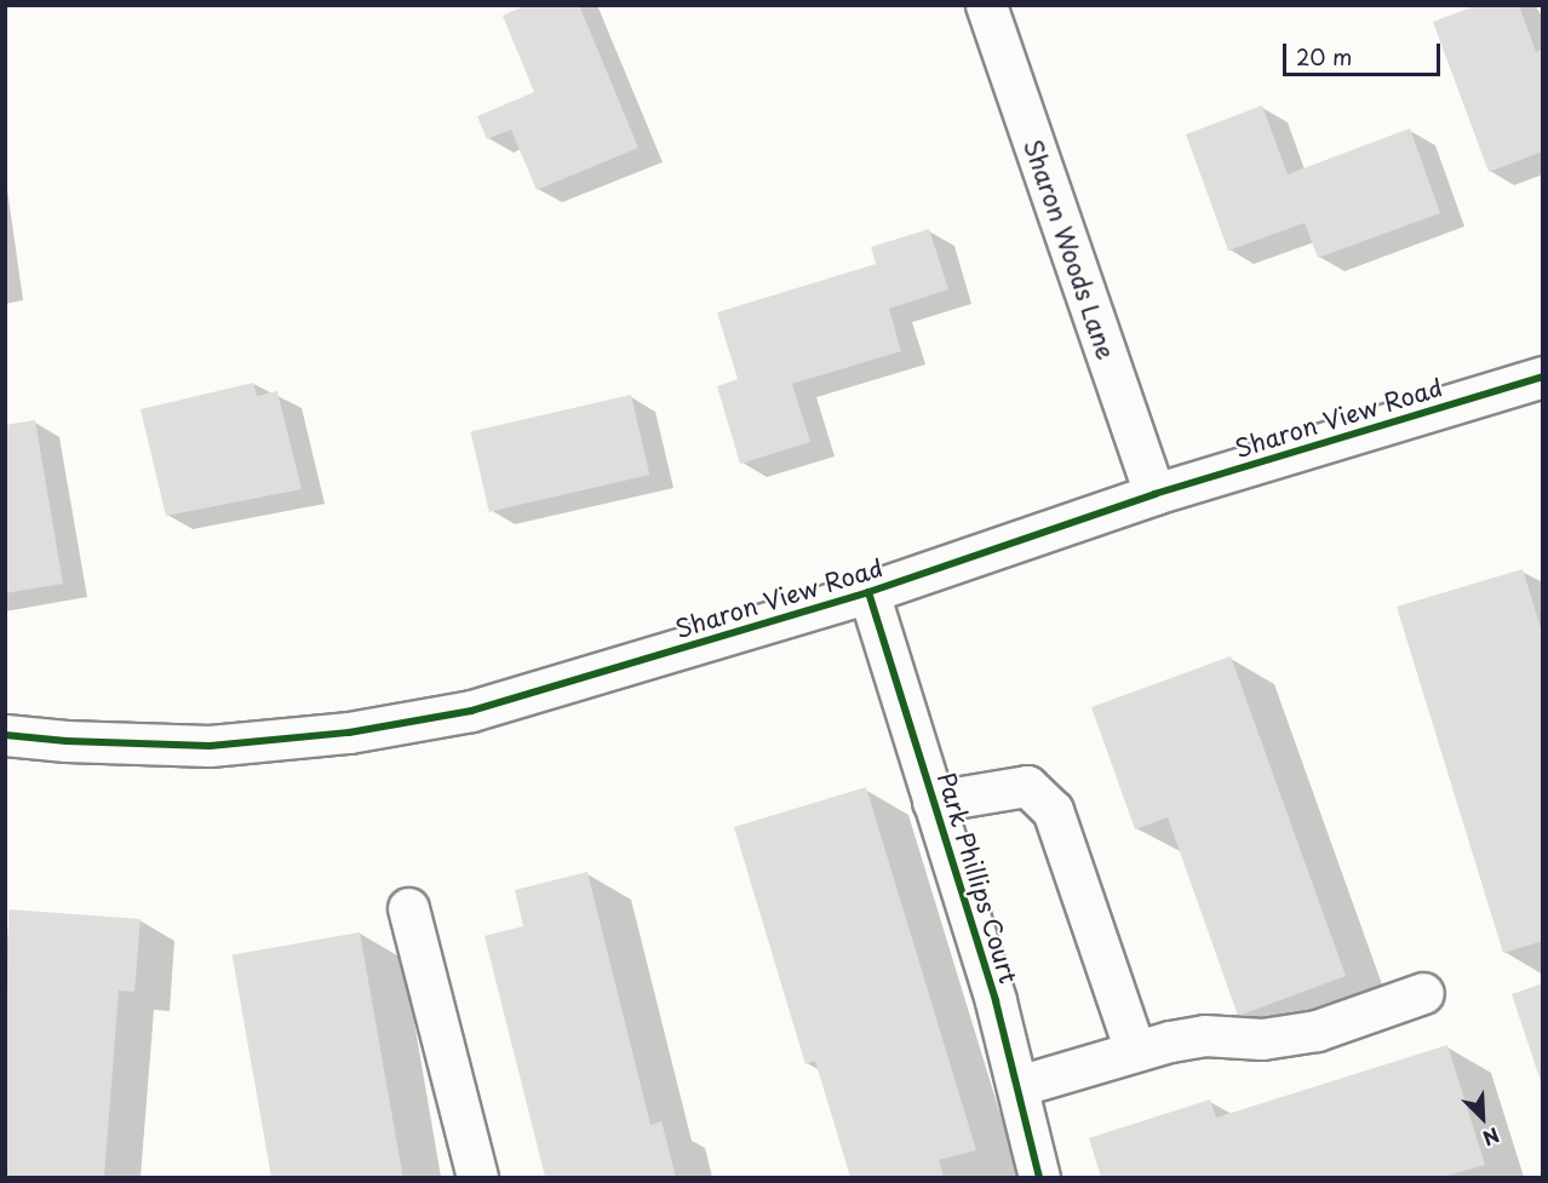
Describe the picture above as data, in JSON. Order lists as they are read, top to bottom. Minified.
{"streets":{"street":["Sharon Woods Lane","Sharon View Road","Park Phillips Court"]},"crossings":[["Sharon Woods Lane","Sharon View Road"],["Sharon View Road","Park Phillips Court"]],"scale_bar":"20 m","north":"bottom right"}
